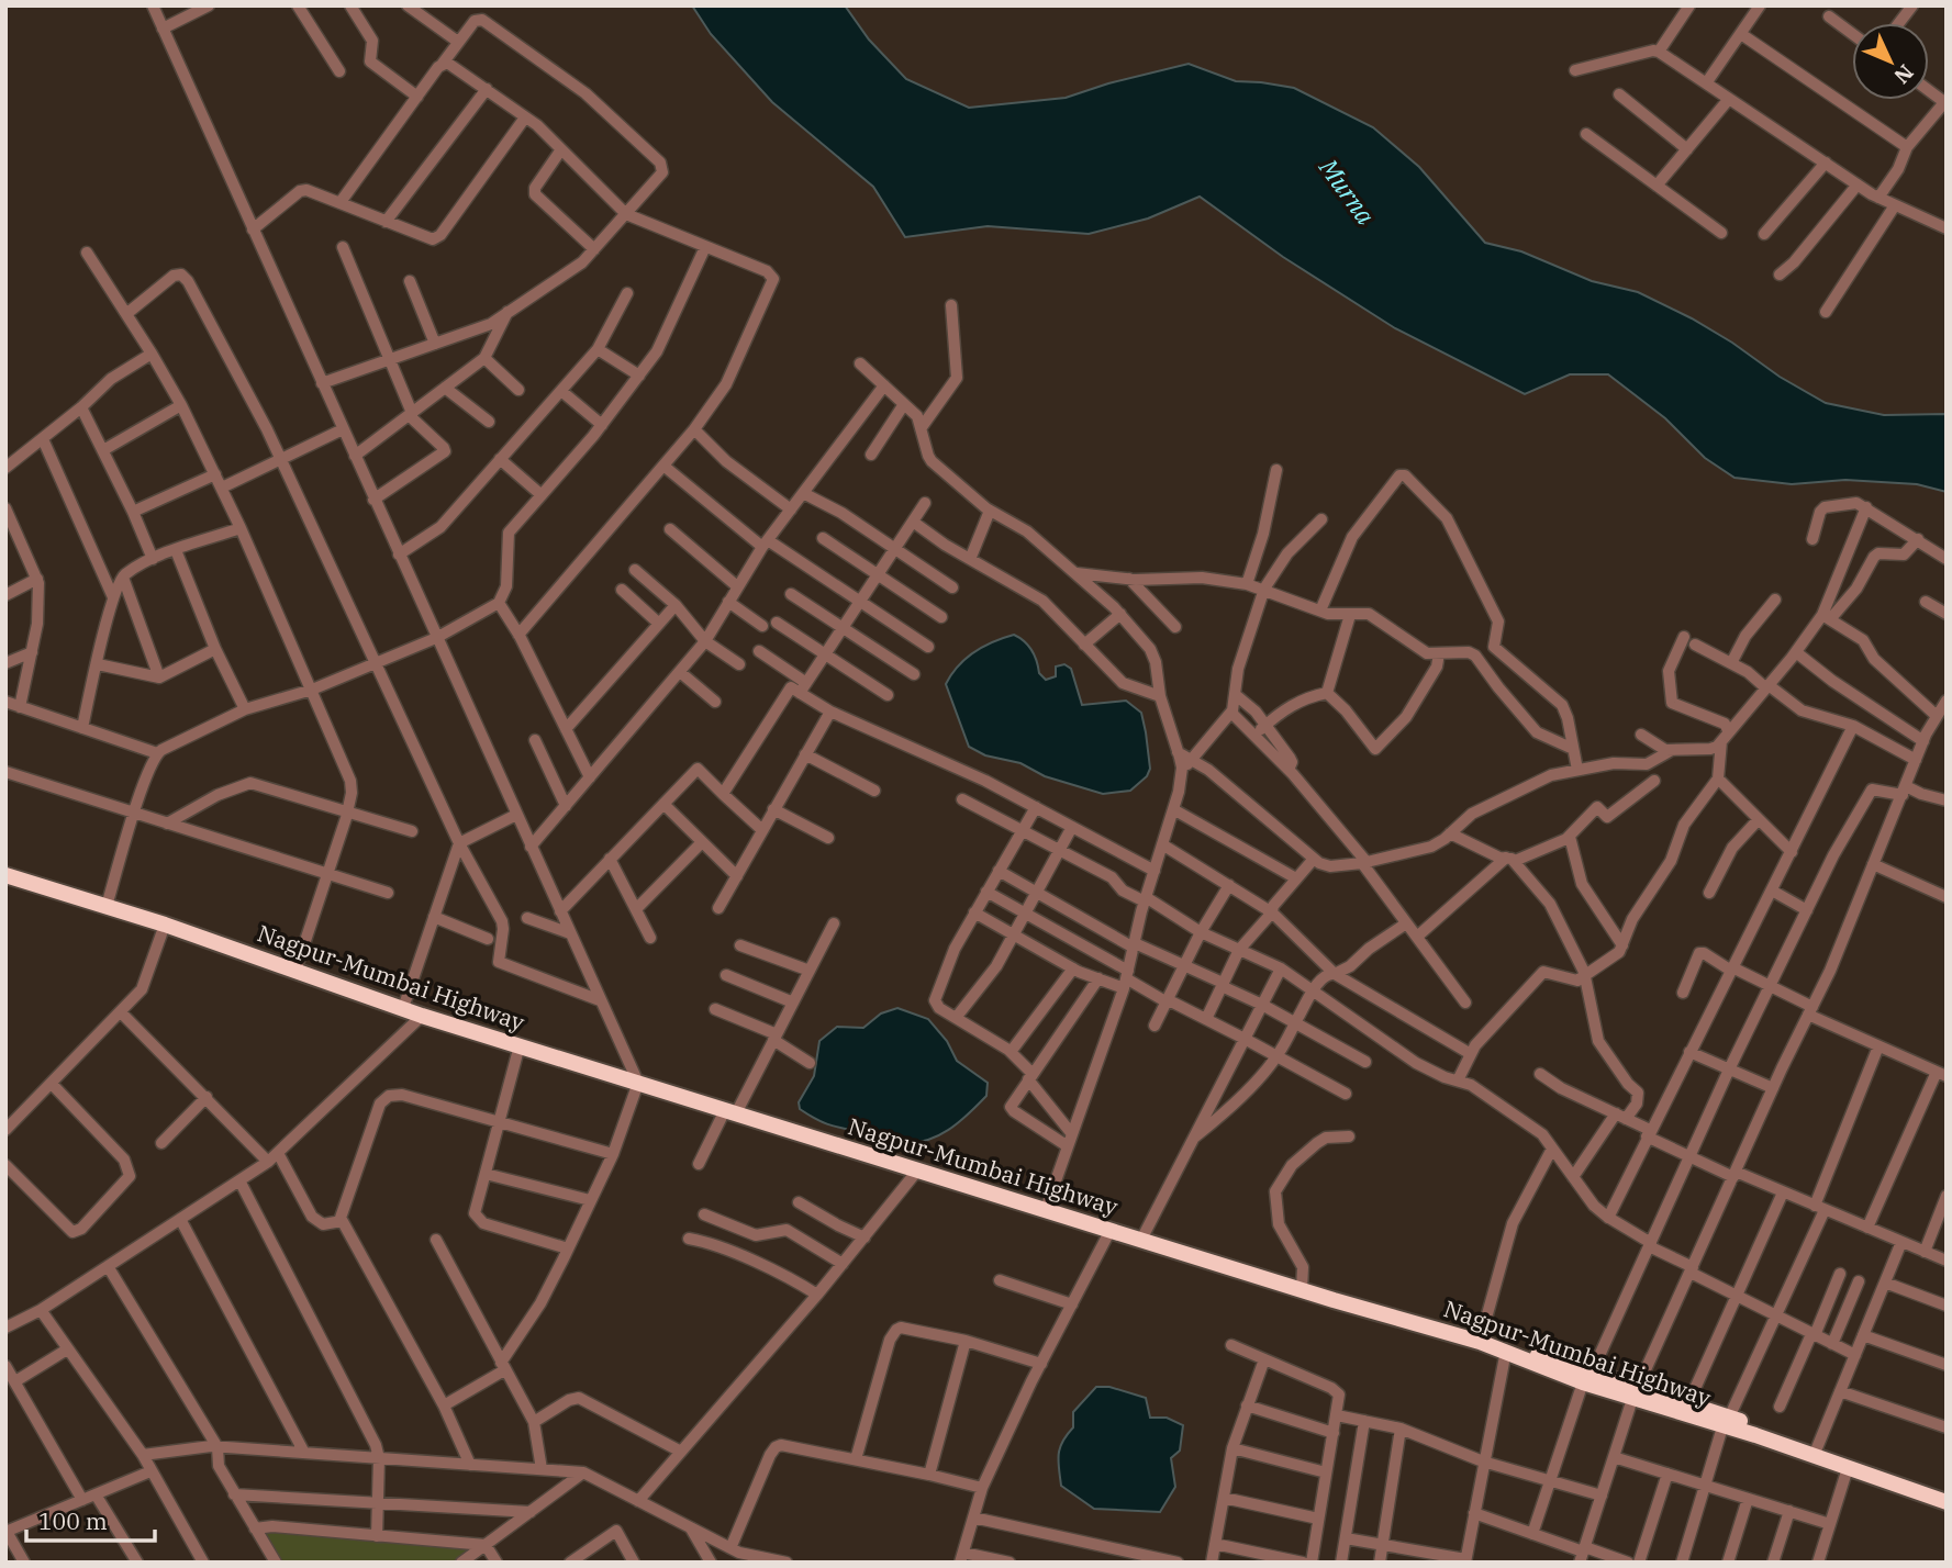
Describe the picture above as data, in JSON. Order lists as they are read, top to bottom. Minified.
{"streets":{"highway":["Nagpur-Mumbai Highway"]},"water":["Murna"],"scale_bar":"100 m","north":"bottom right"}
